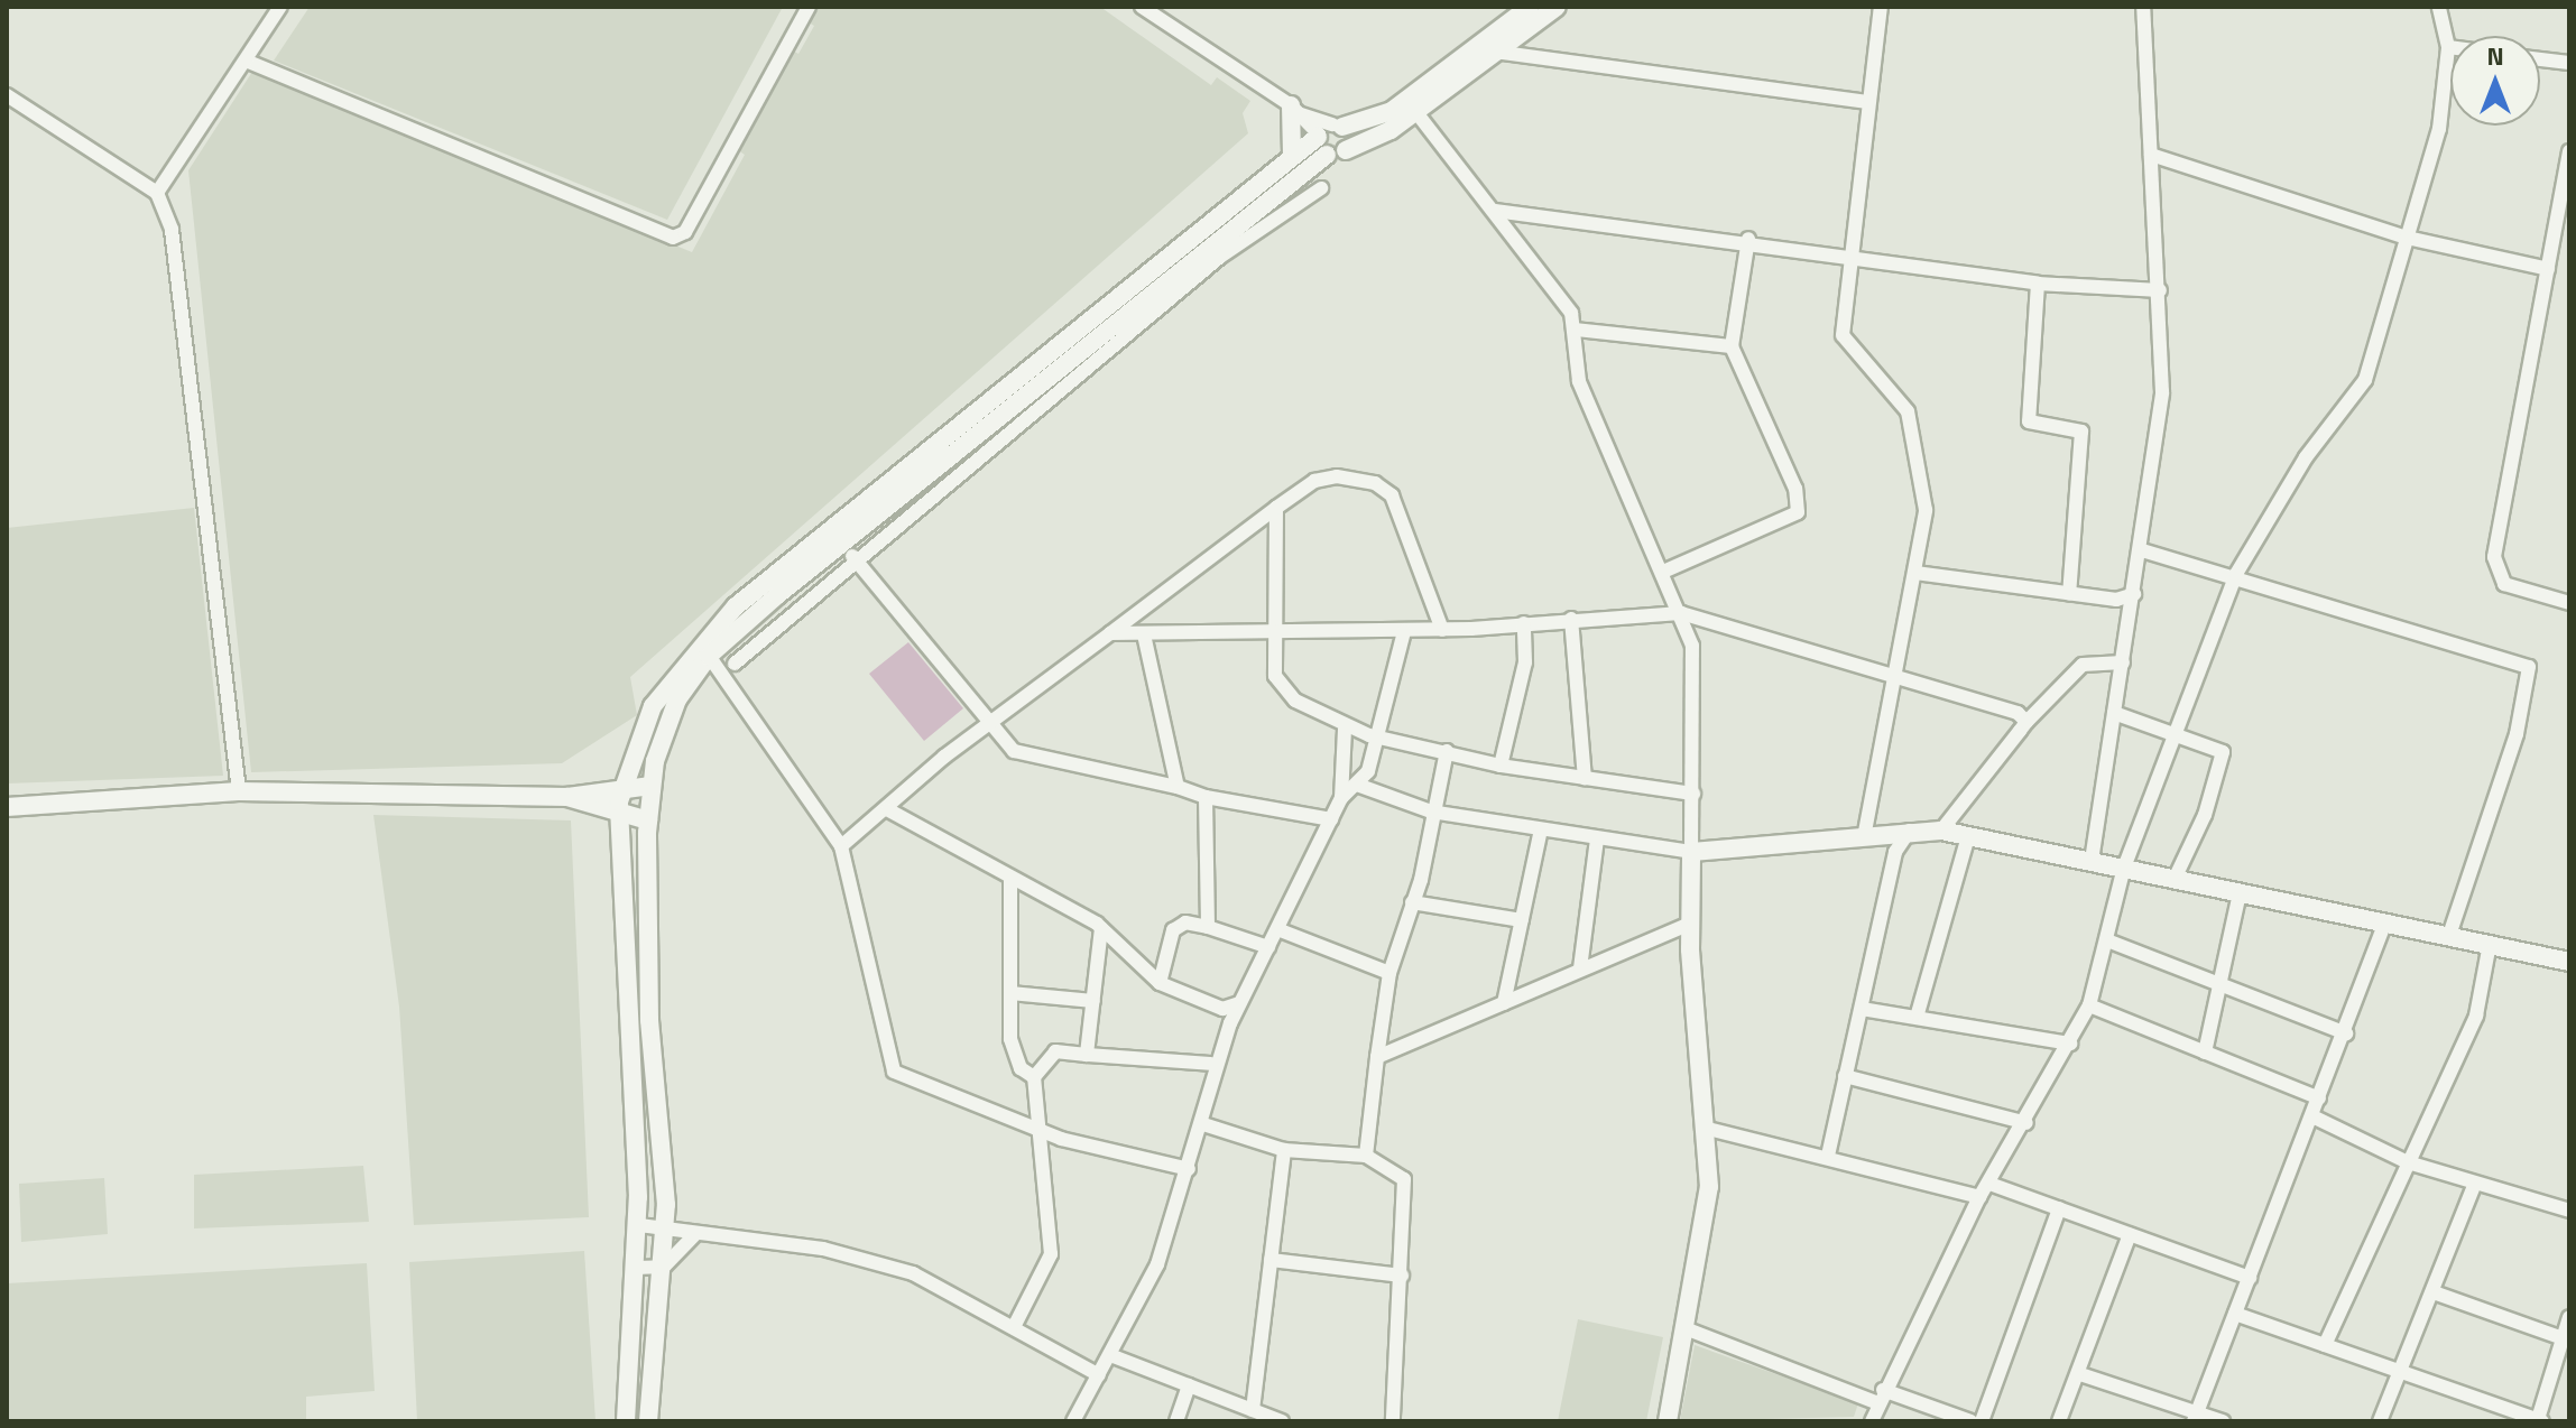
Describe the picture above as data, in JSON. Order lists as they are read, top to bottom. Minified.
{"north":"top"}
